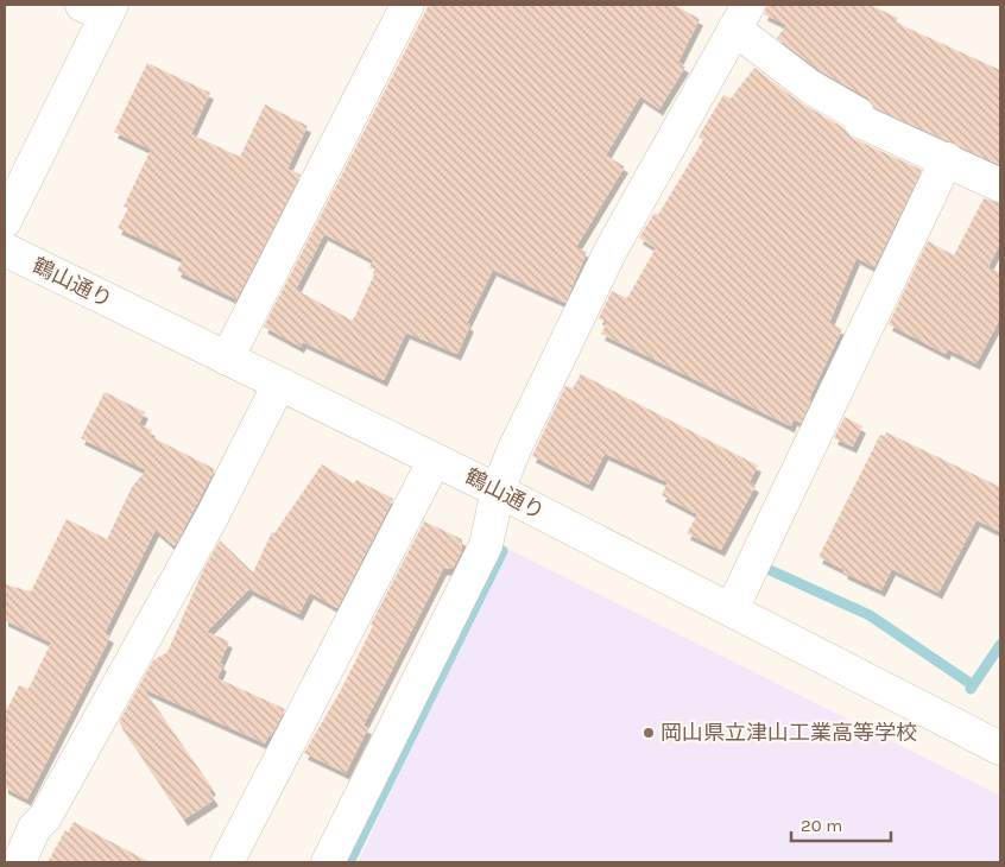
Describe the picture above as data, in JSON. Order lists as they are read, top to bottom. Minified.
{"streets":{"street":["鶴山通り"]},"places":["岡山県立津山工業高等学校"],"scale_bar":"20 m"}
